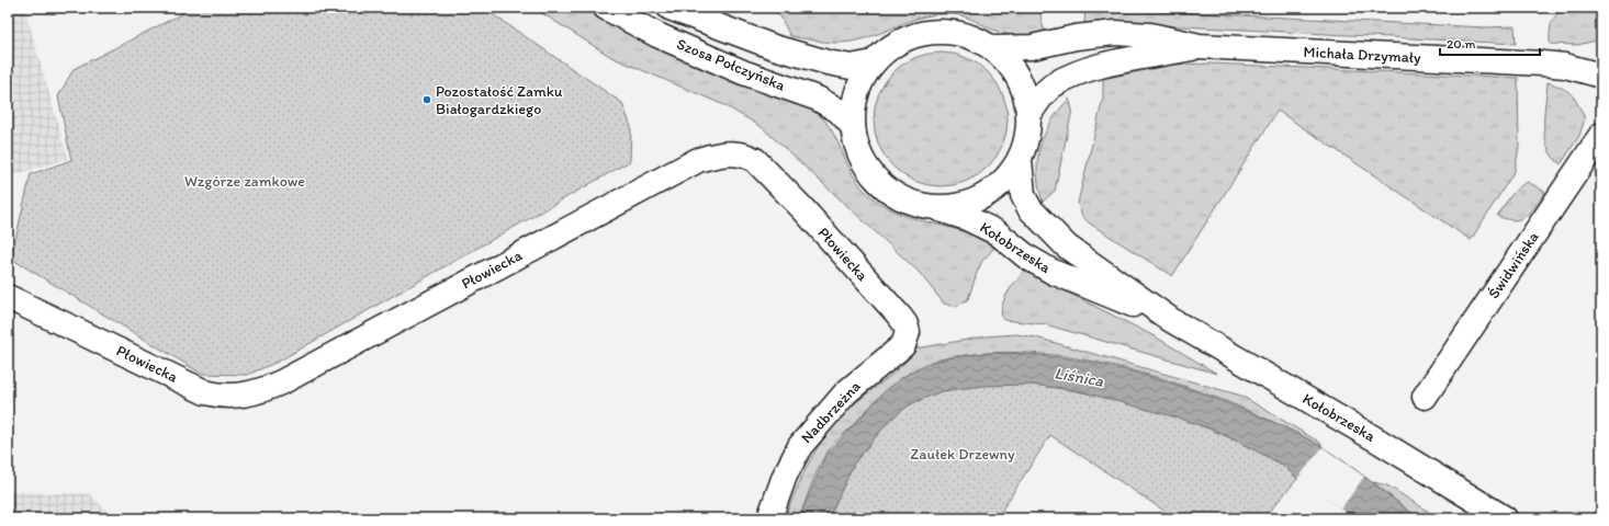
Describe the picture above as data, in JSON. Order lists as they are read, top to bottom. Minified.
{"streets":{"street":["Michała Drzymały","Szosa Połczyńska","Kołobrzeska","Płowiecka","Świdwińska","Nadbrzeżna"]},"crossings":[["Szosa Połczyńska","Kołobrzeska"],["Płowiecka","Nadbrzeżna"]],"water":["Liśnica"],"parks":["Wzgórze zamkowe","Zaułek Drzewny"],"places":["Pozostałość Zamku Białogardzkiego"],"scale_bar":"20 m"}
